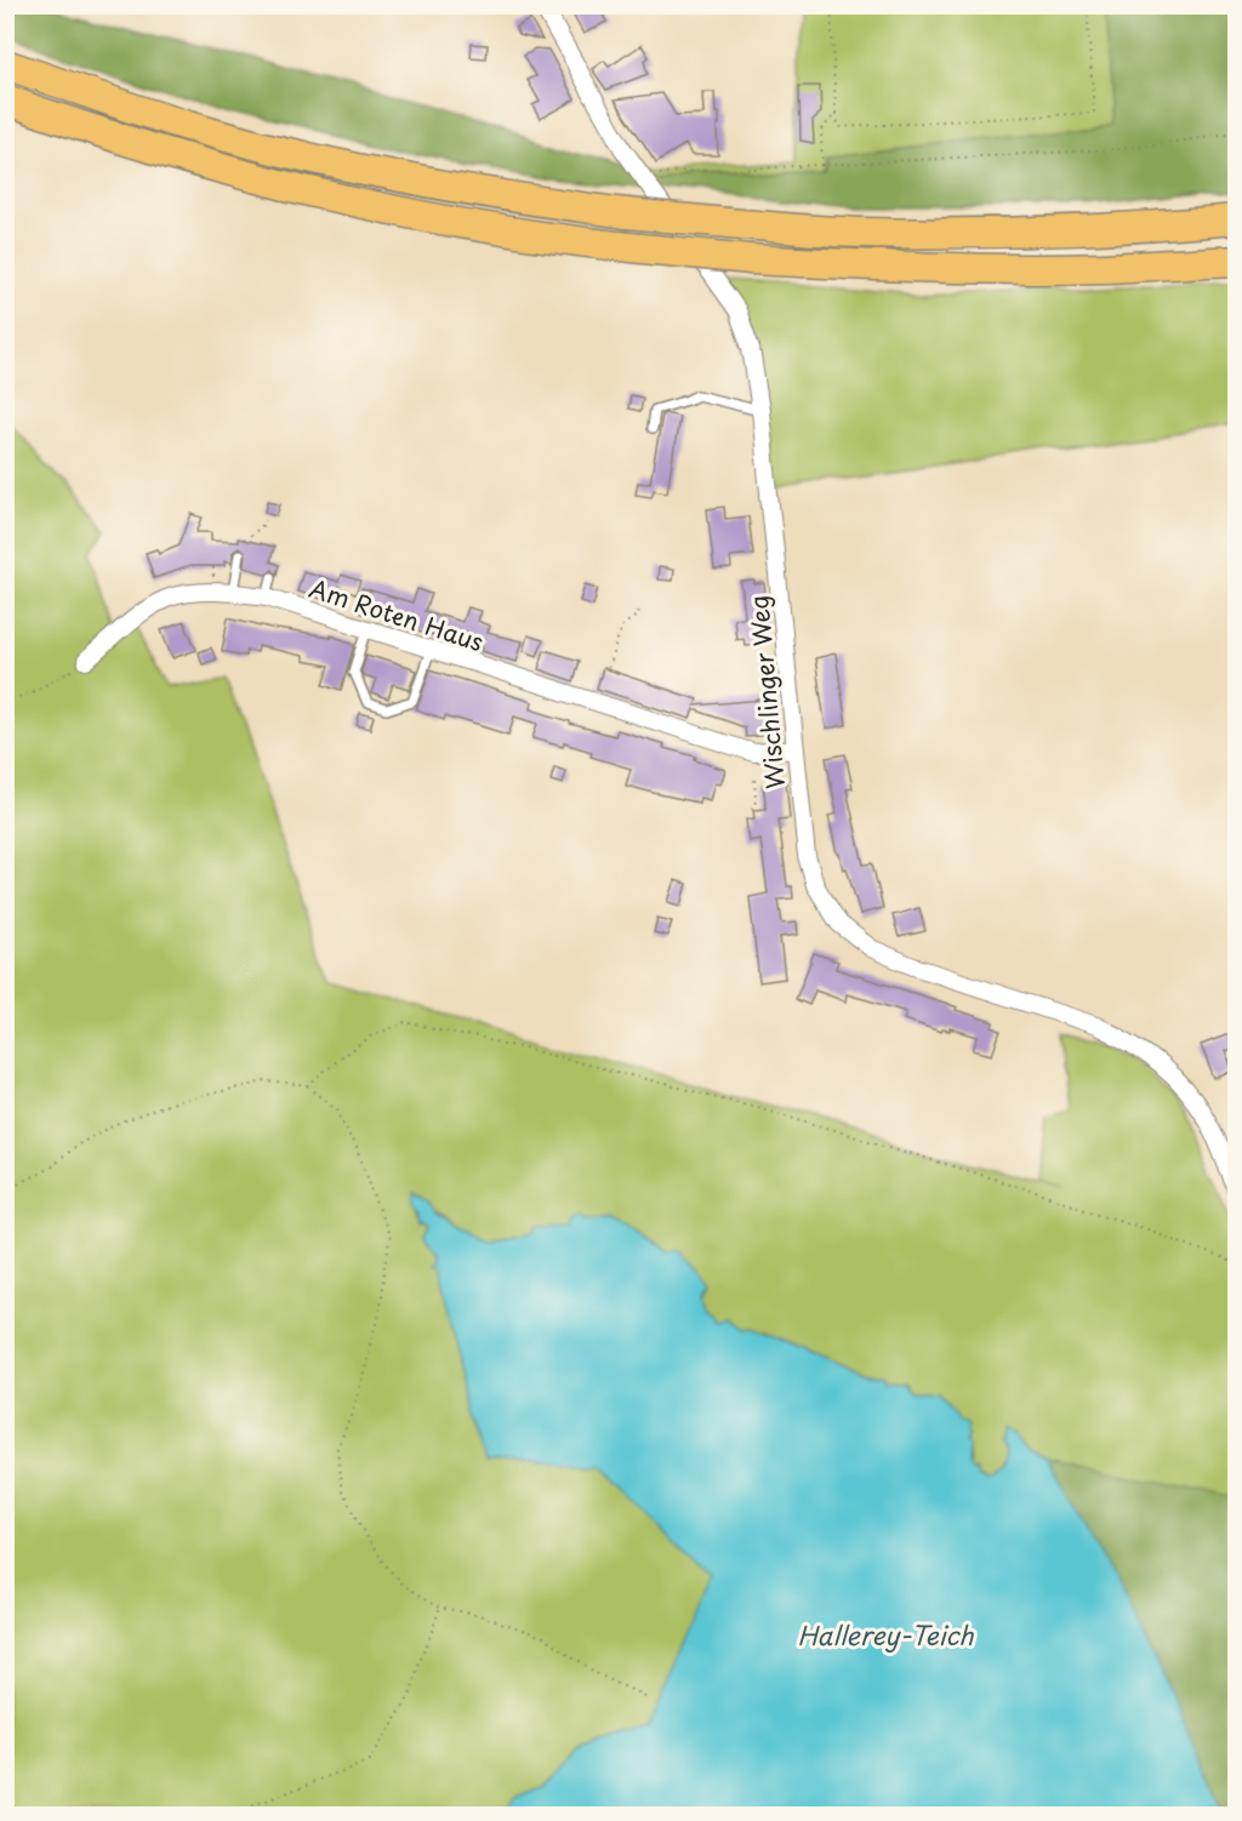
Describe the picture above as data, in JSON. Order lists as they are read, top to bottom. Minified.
{"streets":{"street":["Am Roten Haus","Wischlinger Weg"]},"crossings":[["Am Roten Haus","Wischlinger Weg"]],"water":["Hallerey-Teich"]}
